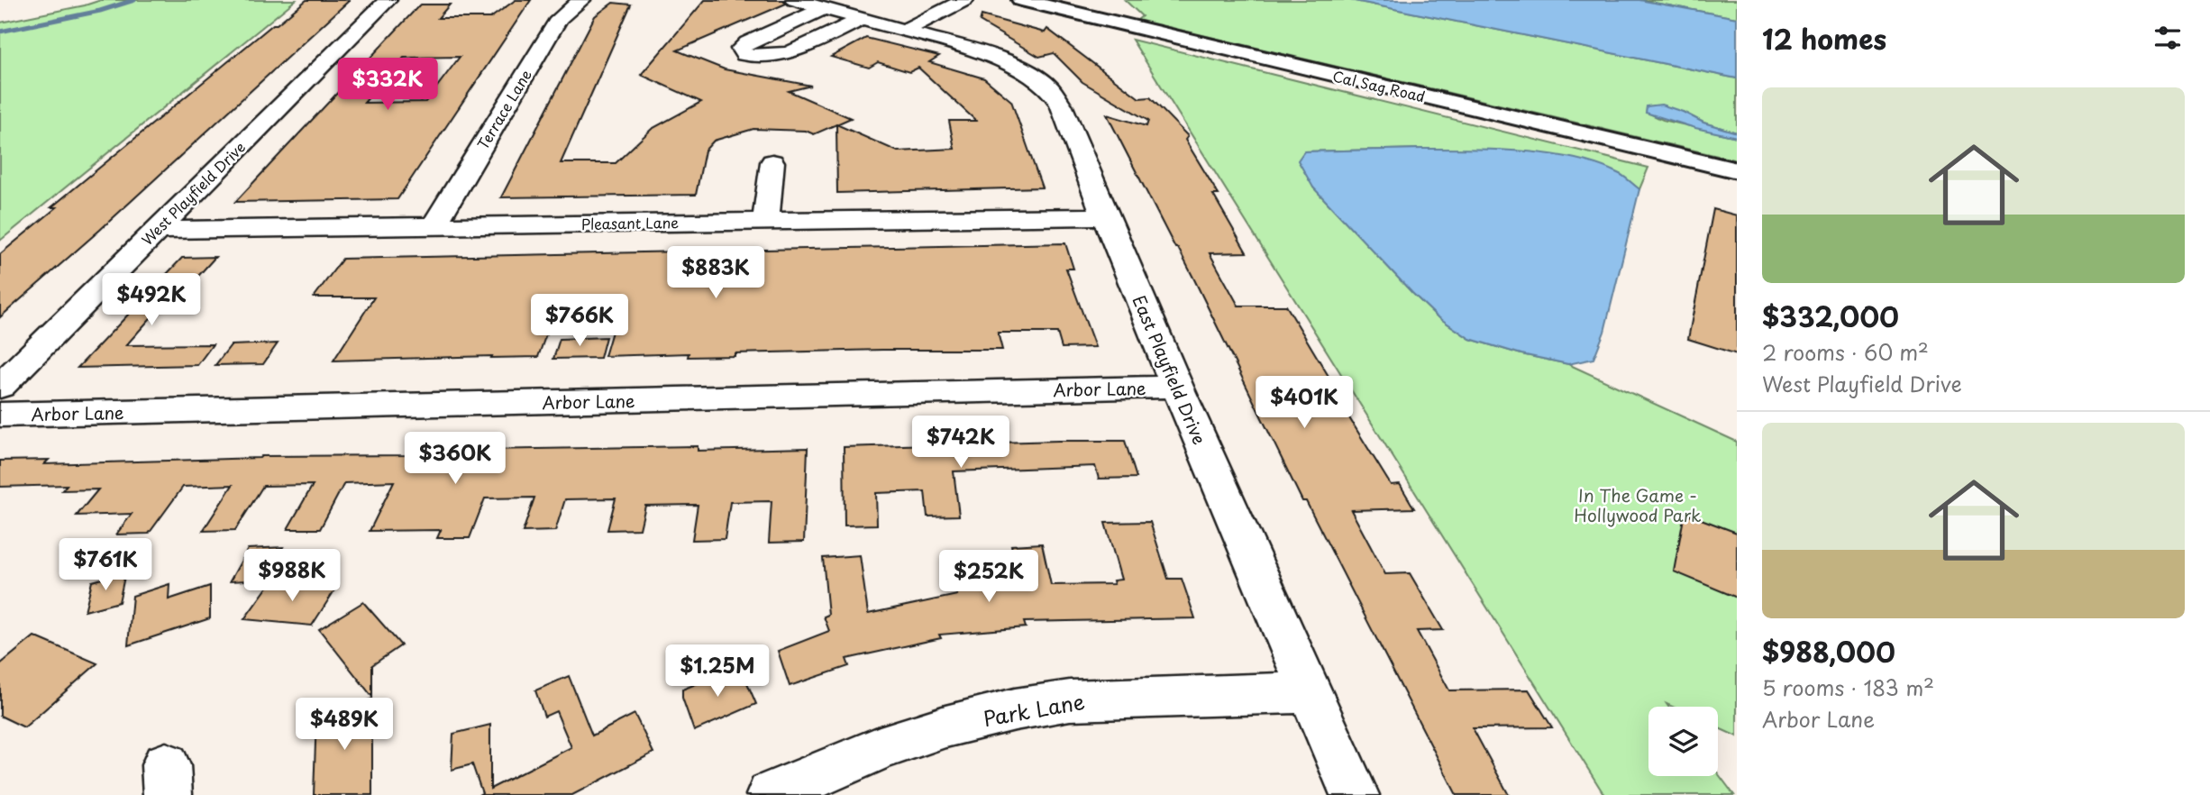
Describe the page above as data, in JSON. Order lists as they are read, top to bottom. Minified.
{"streets":{"main road":["Cal Sag Road"],"street":["Terrace Lane","West Playfield Drive","Pleasant Lane","East Playfield Drive","Arbor Lane","Park Lane"]},"crossings":[["Terrace Lane","Pleasant Lane"],["West Playfield Drive","Pleasant Lane"],["Pleasant Lane","East Playfield Drive"],["East Playfield Drive","Arbor Lane"],["East Playfield Drive","Park Lane"]],"parks":["In The Game - Hollywood Park"],"page":{"heading":"12 homes","price":["$332K","$883K","$492K","$766K","$401K","$742K","$360K","$761K","$988K","$252K","$1.25M","$489K"],"list":[{"name":"$332,000","note":"2 rooms · 60 m² · West Playfield Drive"},{"name":"$988,000","note":"5 rooms · 183 m² · Arbor Lane"}]}}
